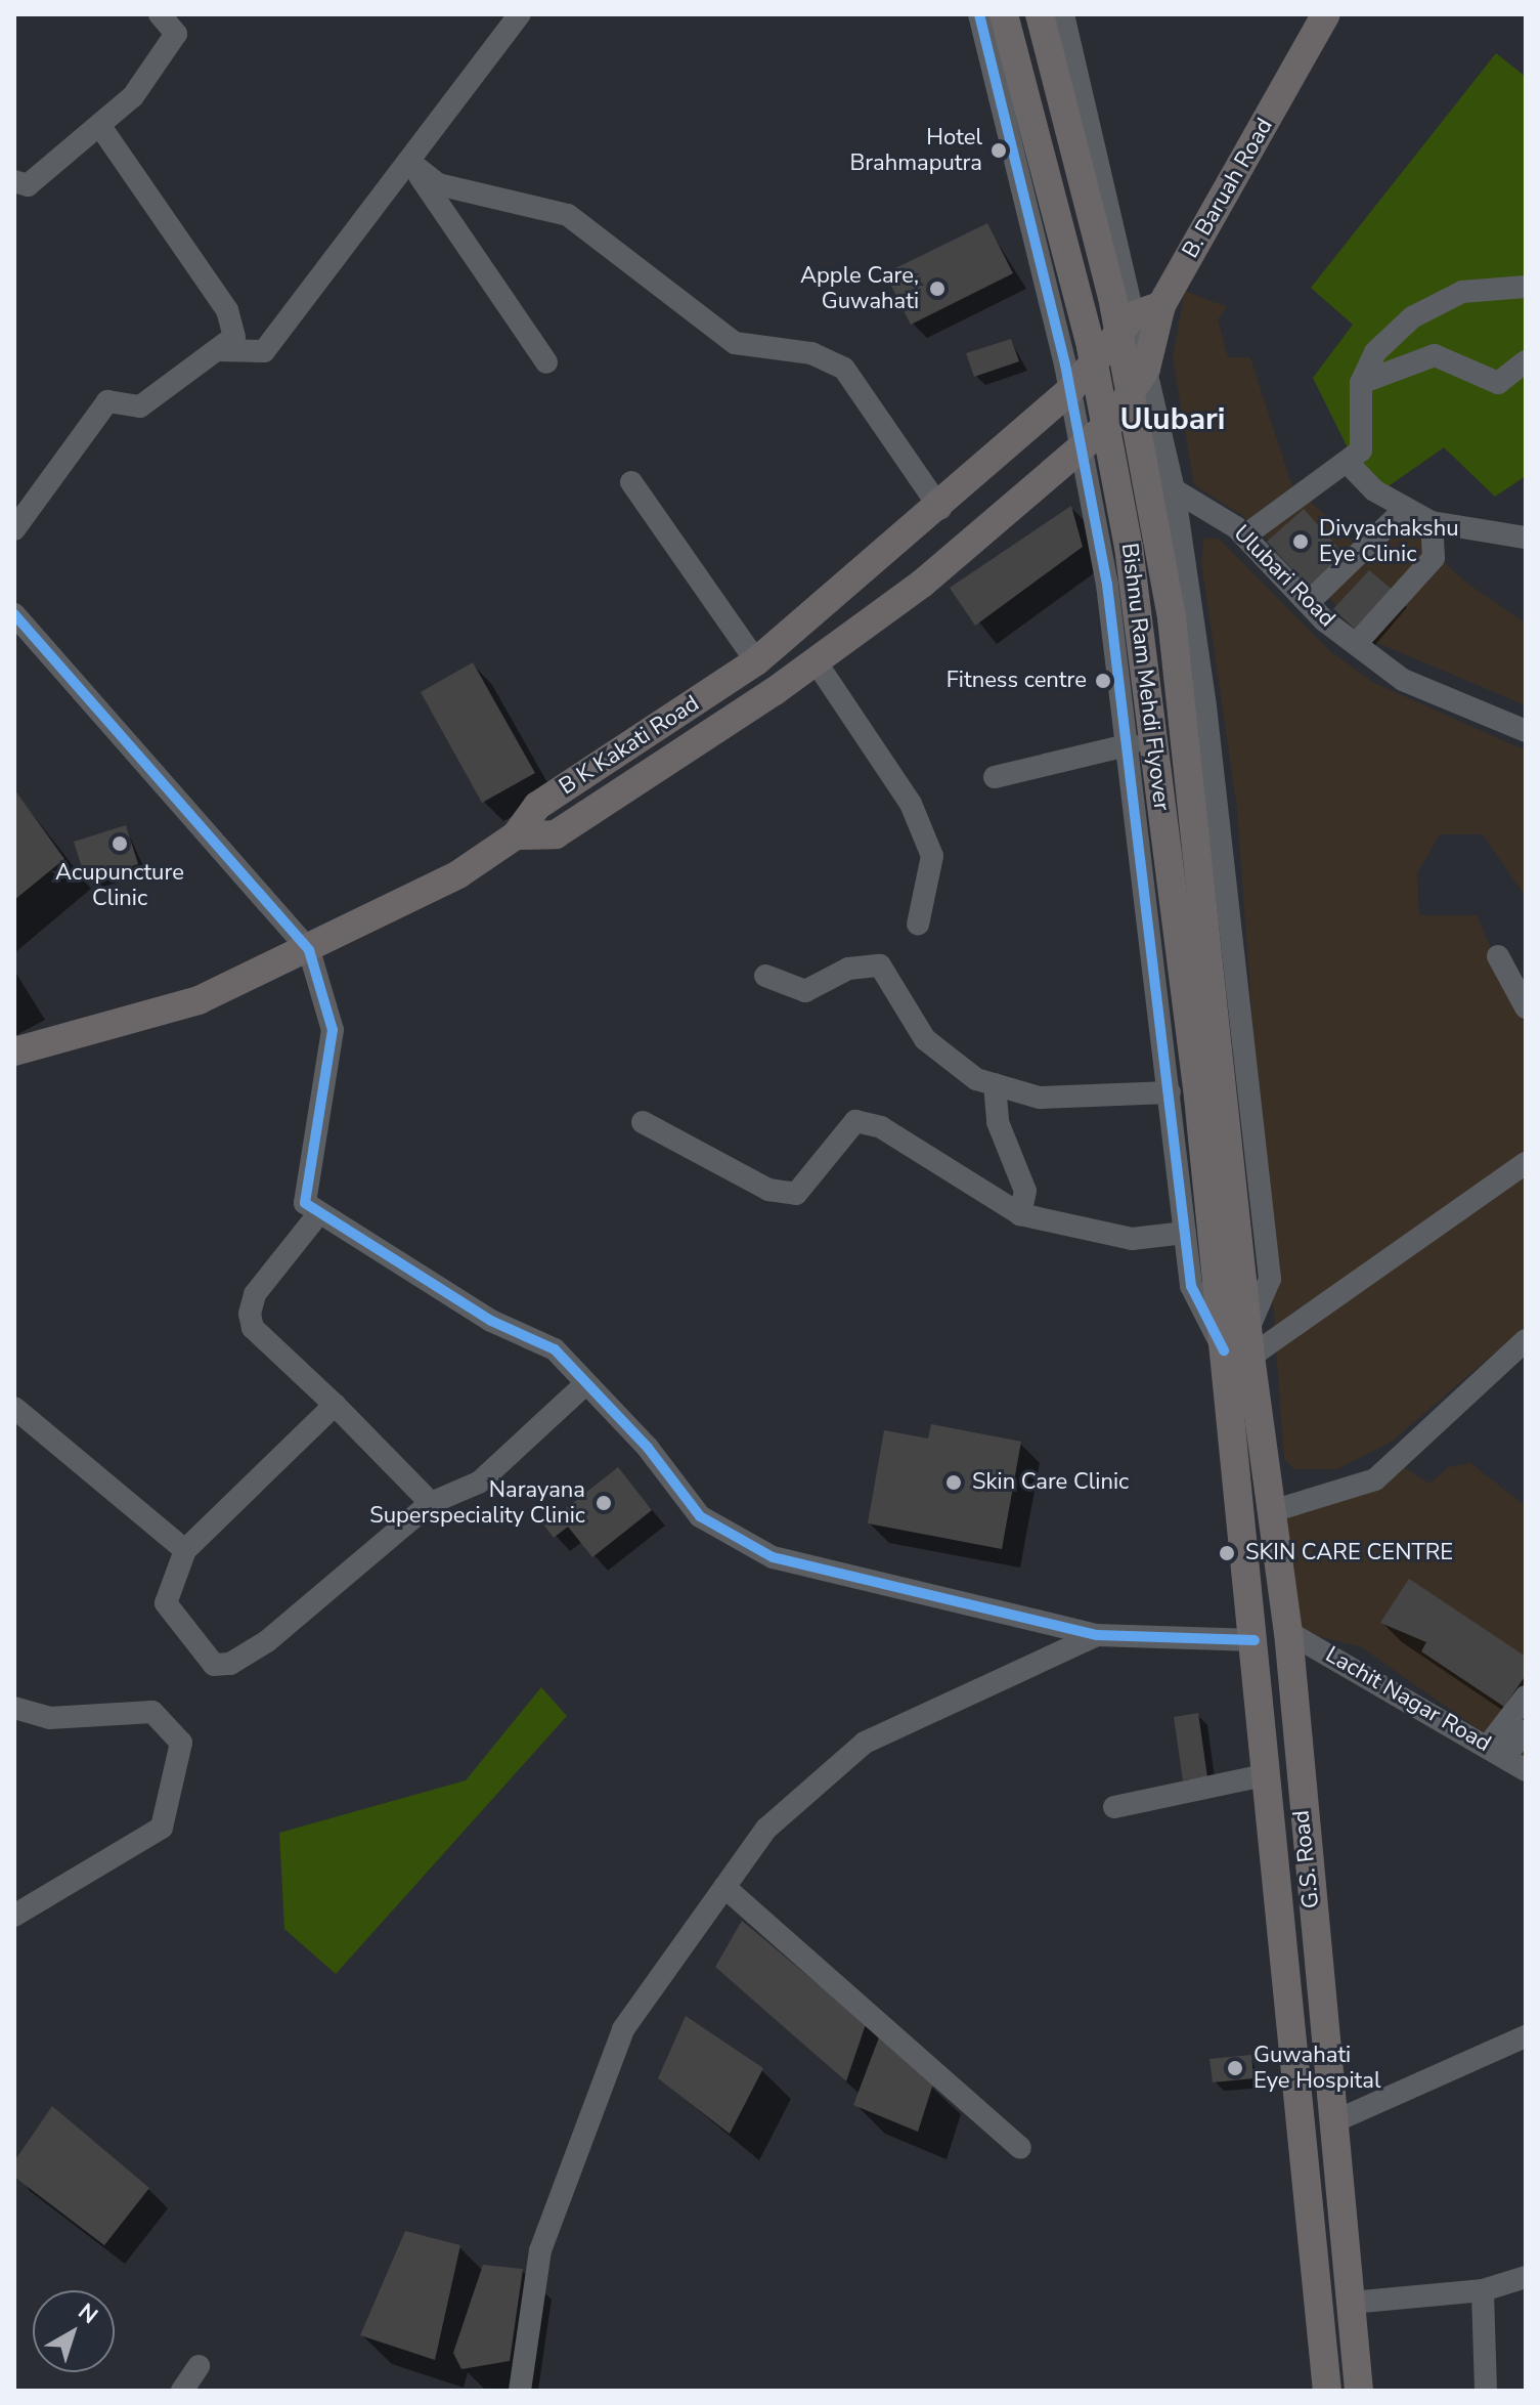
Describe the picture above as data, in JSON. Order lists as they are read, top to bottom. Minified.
{"streets":{"main road":["B. Baruah Road","Bishnu Ram Mehdi Flyover","B K Kakati Road","G.S. Road"],"street":["Ulubari Road","Lachit Nagar Road"]},"crossings":[["B. Baruah Road","B K Kakati Road"],["Bishnu Ram Mehdi Flyover","G.S. Road"],["Lachit Nagar Road","G.S. Road"]],"districts":["Ulubari"],"places":["Hotel Brahmaputra","Apple Care, Guwahati","Divyachakshu Eye Clinic","Fitness centre","Acupuncture Clinic","Skin Care Clinic","Narayana Superspeciality Clinic","SKIN CARE CENTRE","Guwahati Eye Hospital"],"north":"top right"}
